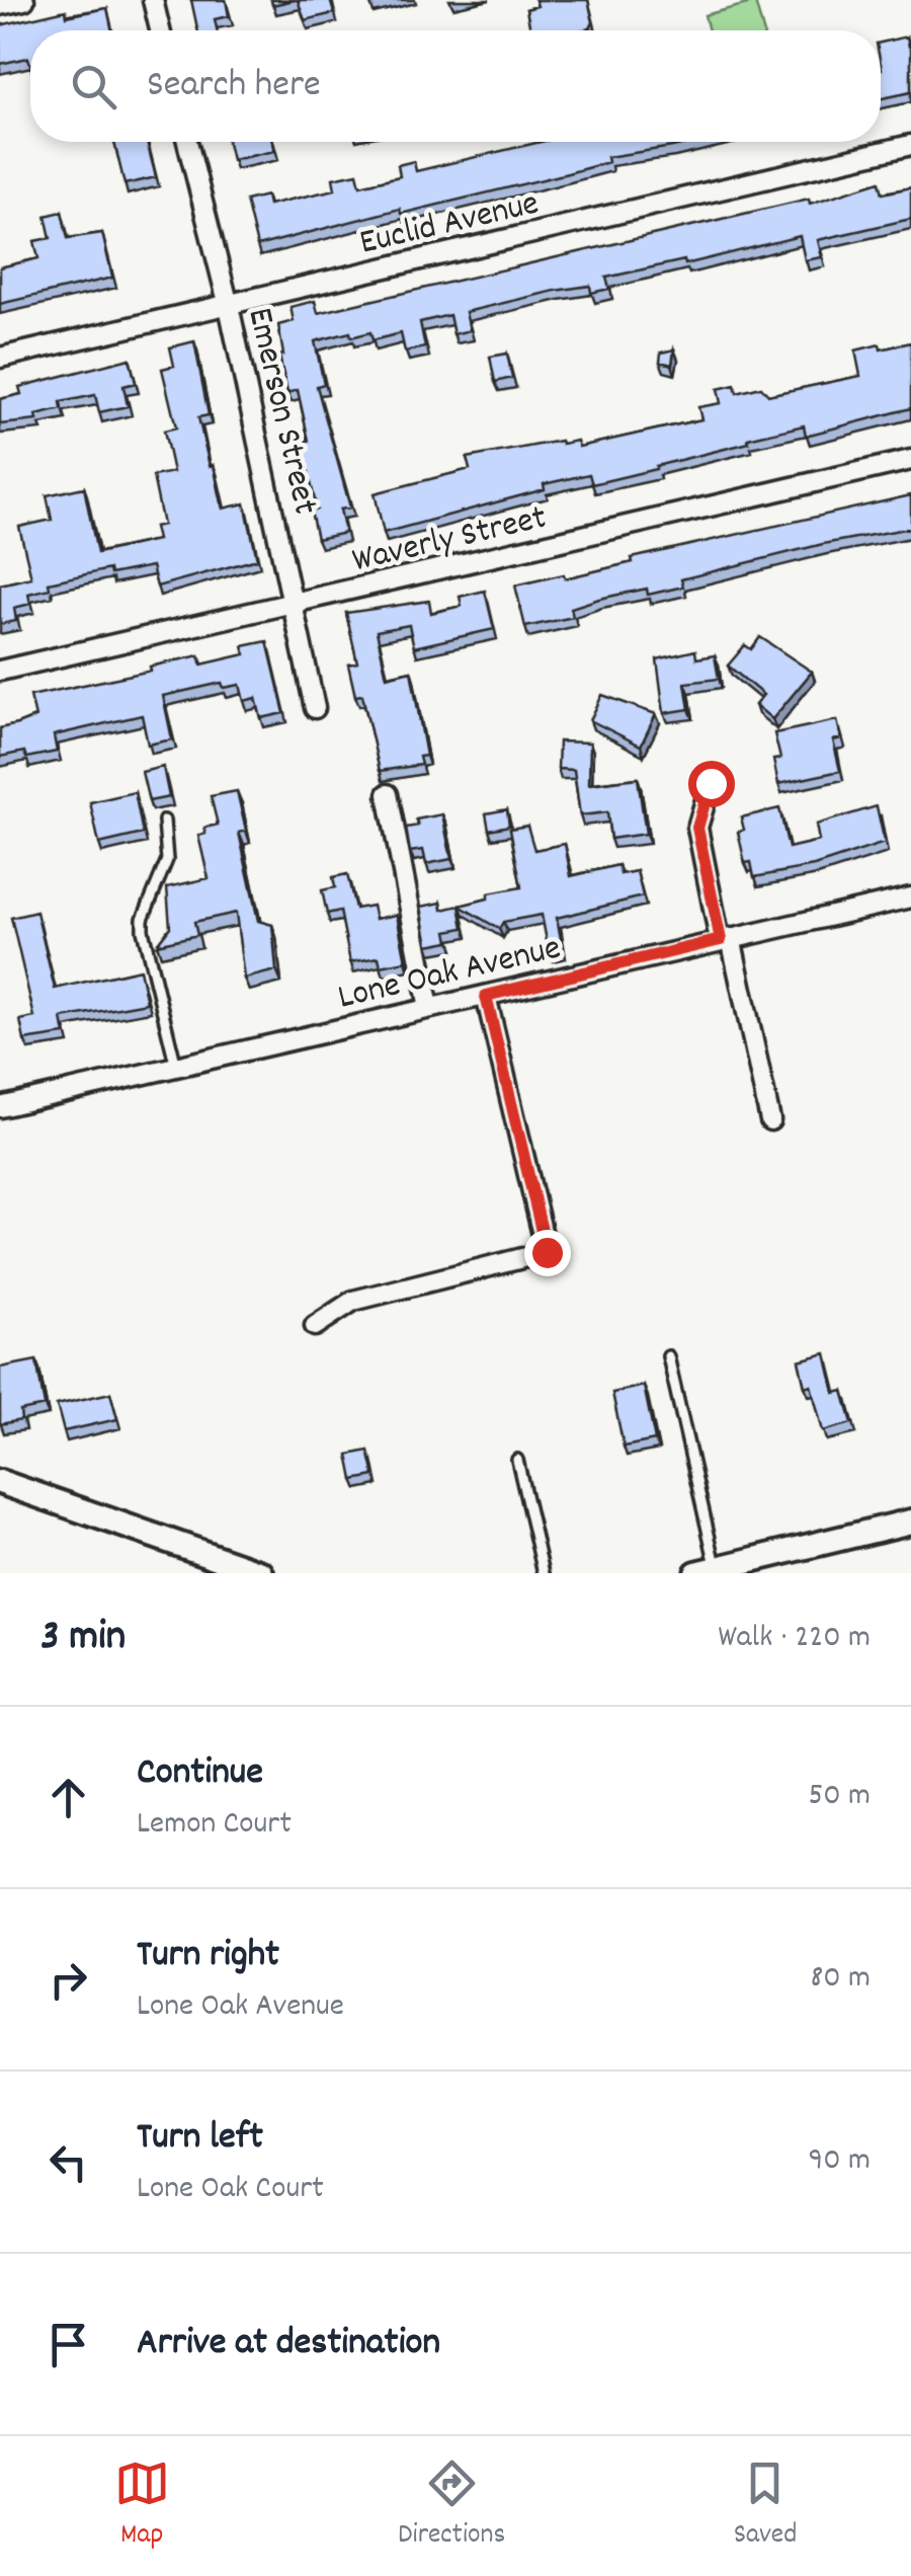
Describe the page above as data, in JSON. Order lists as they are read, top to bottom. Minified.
{"streets":{"street":["Euclid Avenue","Emerson Street","Waverly Street","Lone Oak Avenue"]},"crossings":[["Euclid Avenue","Emerson Street"],["Emerson Street","Waverly Street"]],"page":{"search":"Search here","heading":["3 min","Walk · 220 m"],"list":[["Continue","Lemon Court","50 m"],["Turn right","Lone Oak Avenue","80 m"],["Turn left","Lone Oak Court","90 m"],"Arrive at destination"],"nav":["Map","Directions","Saved"]}}
